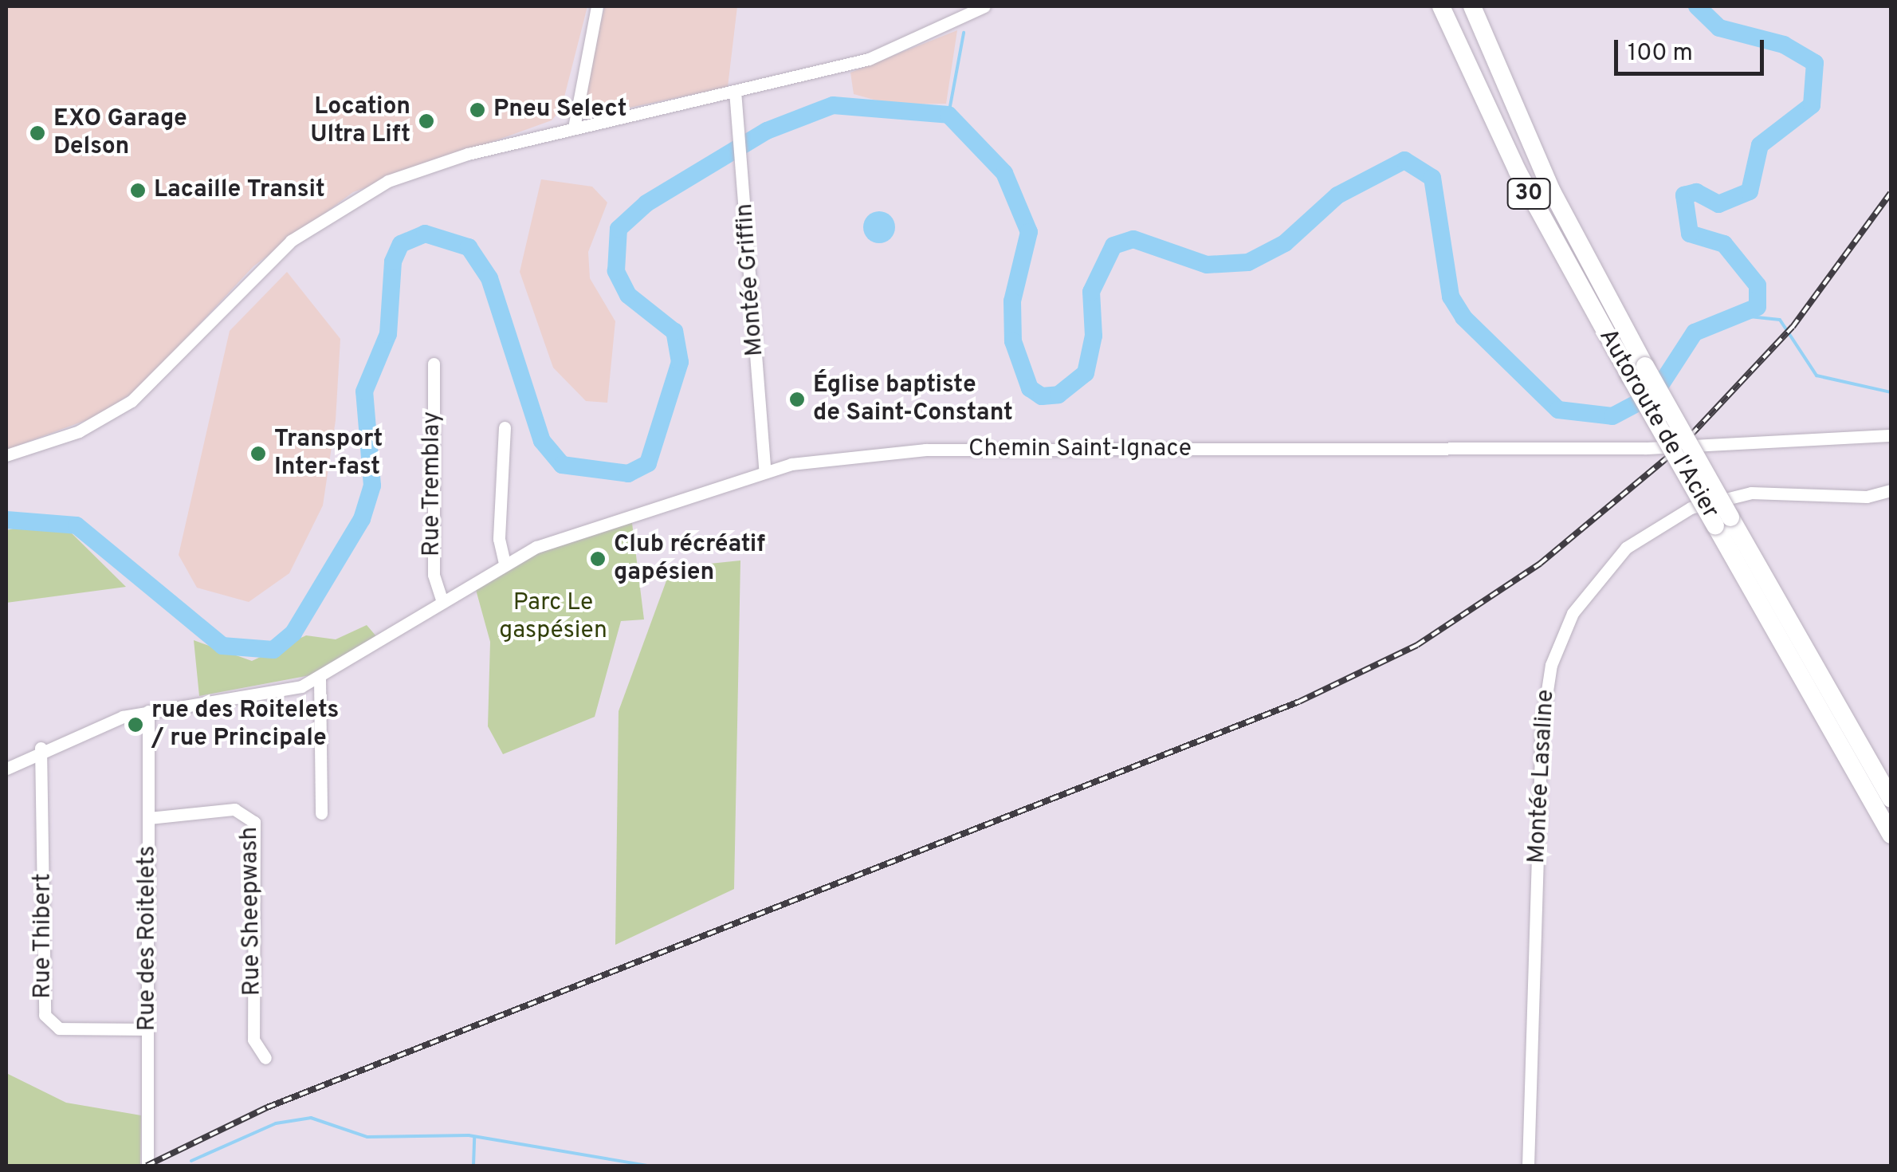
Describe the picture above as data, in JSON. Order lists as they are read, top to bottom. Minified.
{"streets":{"highway":["30","Autoroute de l'Acier"],"street":["Montée Griffin","Chemin Saint-Ignace","Rue Tremblay","Montée Lasaline","Rue Sheepwash","Rue Thibert","Rue des Roitelets"]},"crossings":[["Montée Griffin","Chemin Saint-Ignace"],["Chemin Saint-Ignace","Rue Tremblay"],["Chemin Saint-Ignace","Rue Thibert"],["Chemin Saint-Ignace","Rue des Roitelets"],["Rue Sheepwash","Rue des Roitelets"],["Rue Thibert","Rue des Roitelets"]],"parks":["Parc Le gaspésien"],"places":["Pneu Select","Location Ultra Lift","EXO Garage Delson","Lacaille Transit","Église baptiste de Saint-Constant","Transport Inter-fast","Club récréatif gapésien","rue des Roitelets / rue Principale"],"scale_bar":"100 m"}
